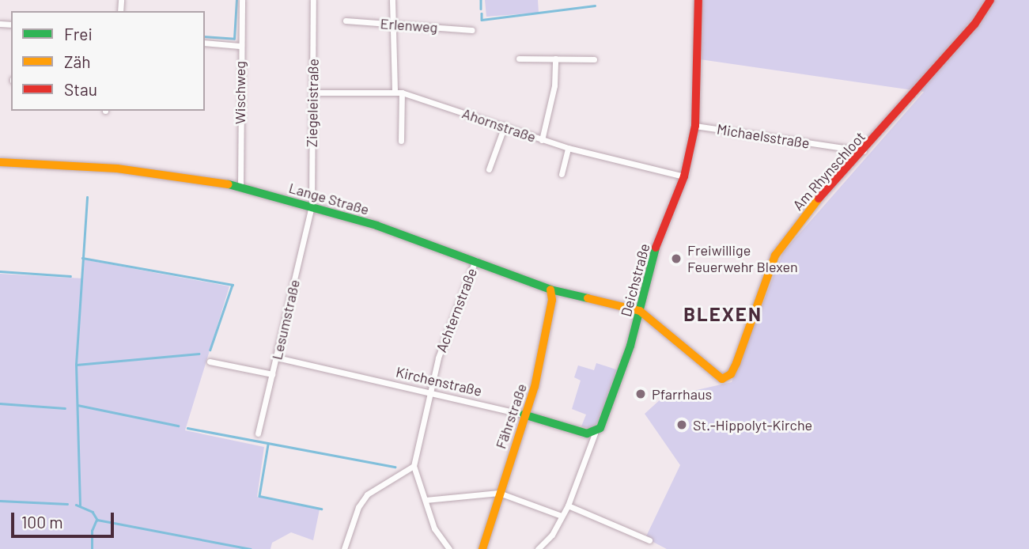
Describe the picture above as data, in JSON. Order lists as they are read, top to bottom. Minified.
{"streets":{"street":["Erlenweg","Wischweg","Ziegeleistraße","Ahornstraße","Michaelsstraße","Am Rhynschloot","Lange Straße","Deichstraße","Achternstraße","Lesumstraße","Kirchenstraße","Fährstraße"]},"crossings":[["Wischweg","Lange Straße"],["Ziegeleistraße","Ahornstraße"],["Ziegeleistraße","Lange Straße"],["Ziegeleistraße","Lesumstraße"],["Ahornstraße","Deichstraße"],["Michaelsstraße","Am Rhynschloot"],["Michaelsstraße","Deichstraße"],["Am Rhynschloot","Lange Straße"],["Am Rhynschloot","Deichstraße"],["Lange Straße","Deichstraße"],["Lange Straße","Achternstraße"],["Lange Straße","Lesumstraße"],["Lange Straße","Fährstraße"],["Deichstraße","Kirchenstraße"],["Achternstraße","Kirchenstraße"],["Lesumstraße","Kirchenstraße"],["Kirchenstraße","Fährstraße"]],"districts":["BLEXEN"],"places":["Freiwillige Feuerwehr Blexen","Pfarrhaus","St.-Hippolyt-Kirche"],"legend":["Frei","Zäh","Stau"],"scale_bar":"100 m"}
